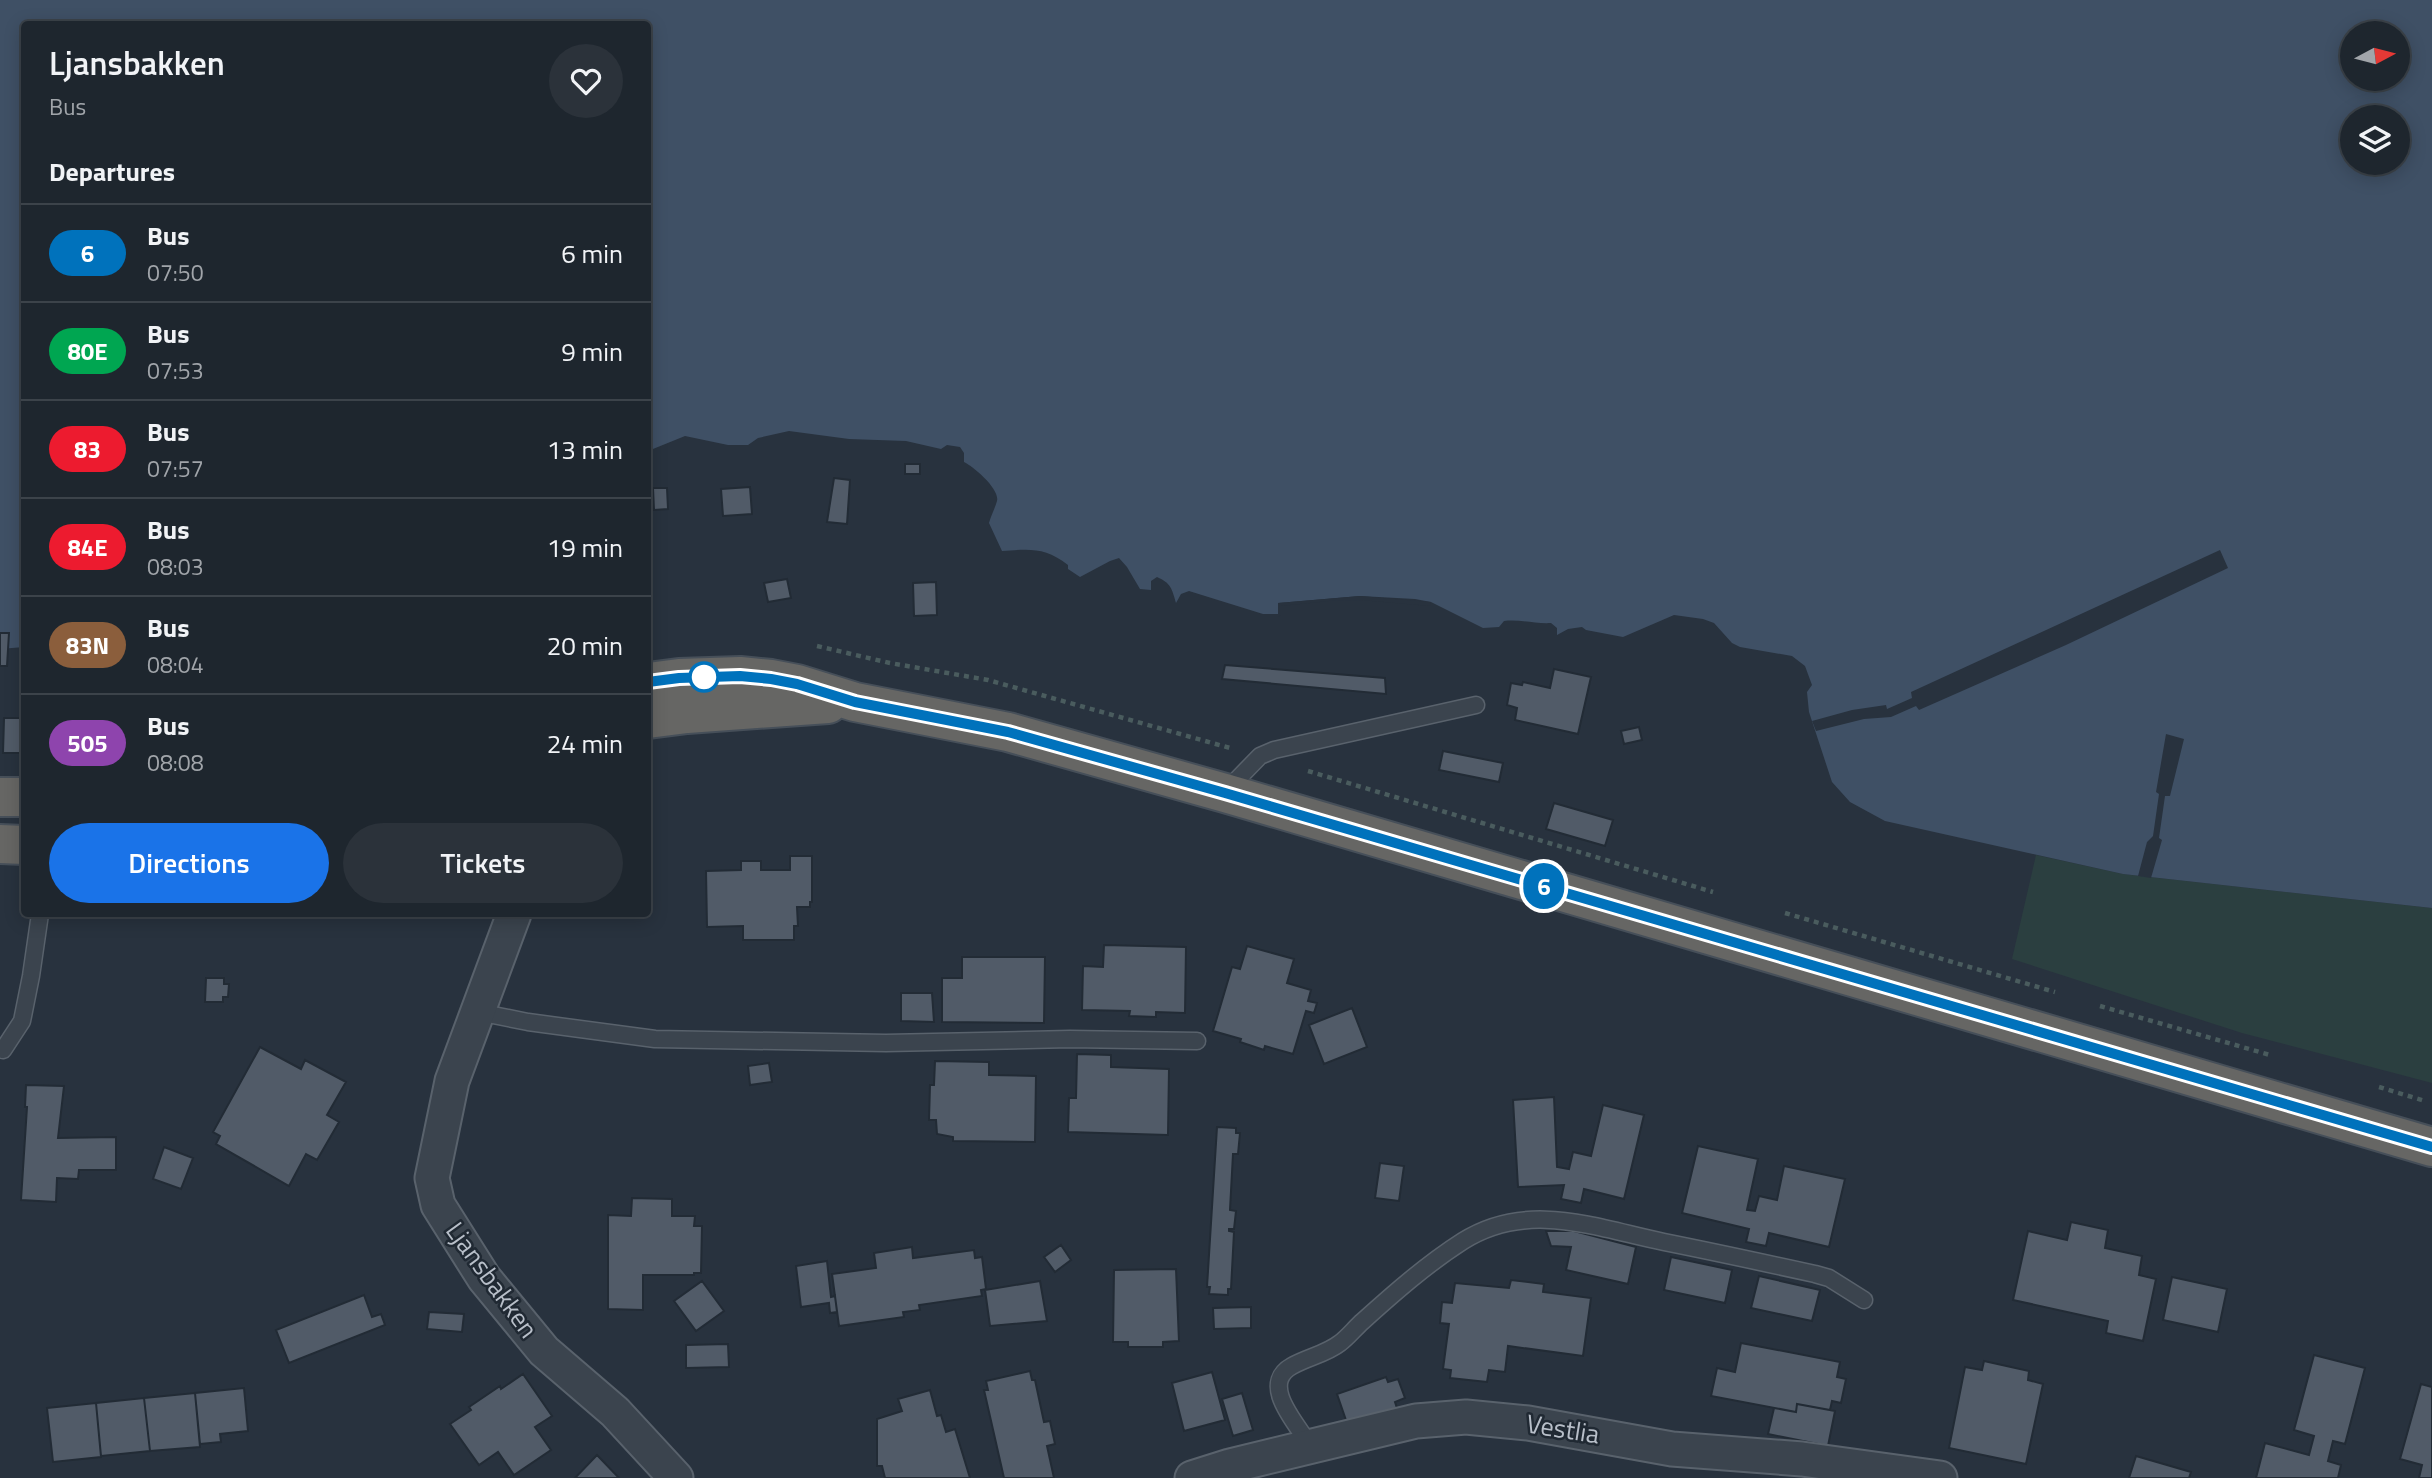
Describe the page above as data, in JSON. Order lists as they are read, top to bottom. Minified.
{"streets":{"street":["Ljansbakken","Vestlia"]},"lines":["bus line 6"],"north":"right","page":{"on_map":"6","heading":[["Ljansbakken","Bus"],"Departures"],"list":[{"mark":"6","name":"Bus","note":"07:50","value":"6 min"},{"mark":"80E","name":"Bus","note":"07:53","value":"9 min"},{"mark":"83","name":"Bus","note":"07:57","value":"13 min"},{"mark":"84E","name":"Bus","note":"08:03","value":"19 min"},{"mark":"83N","name":"Bus","note":"08:04","value":"20 min"},{"mark":"505","name":"Bus","note":"08:08","value":"24 min"}],"buttons":["Directions","Tickets"]}}
